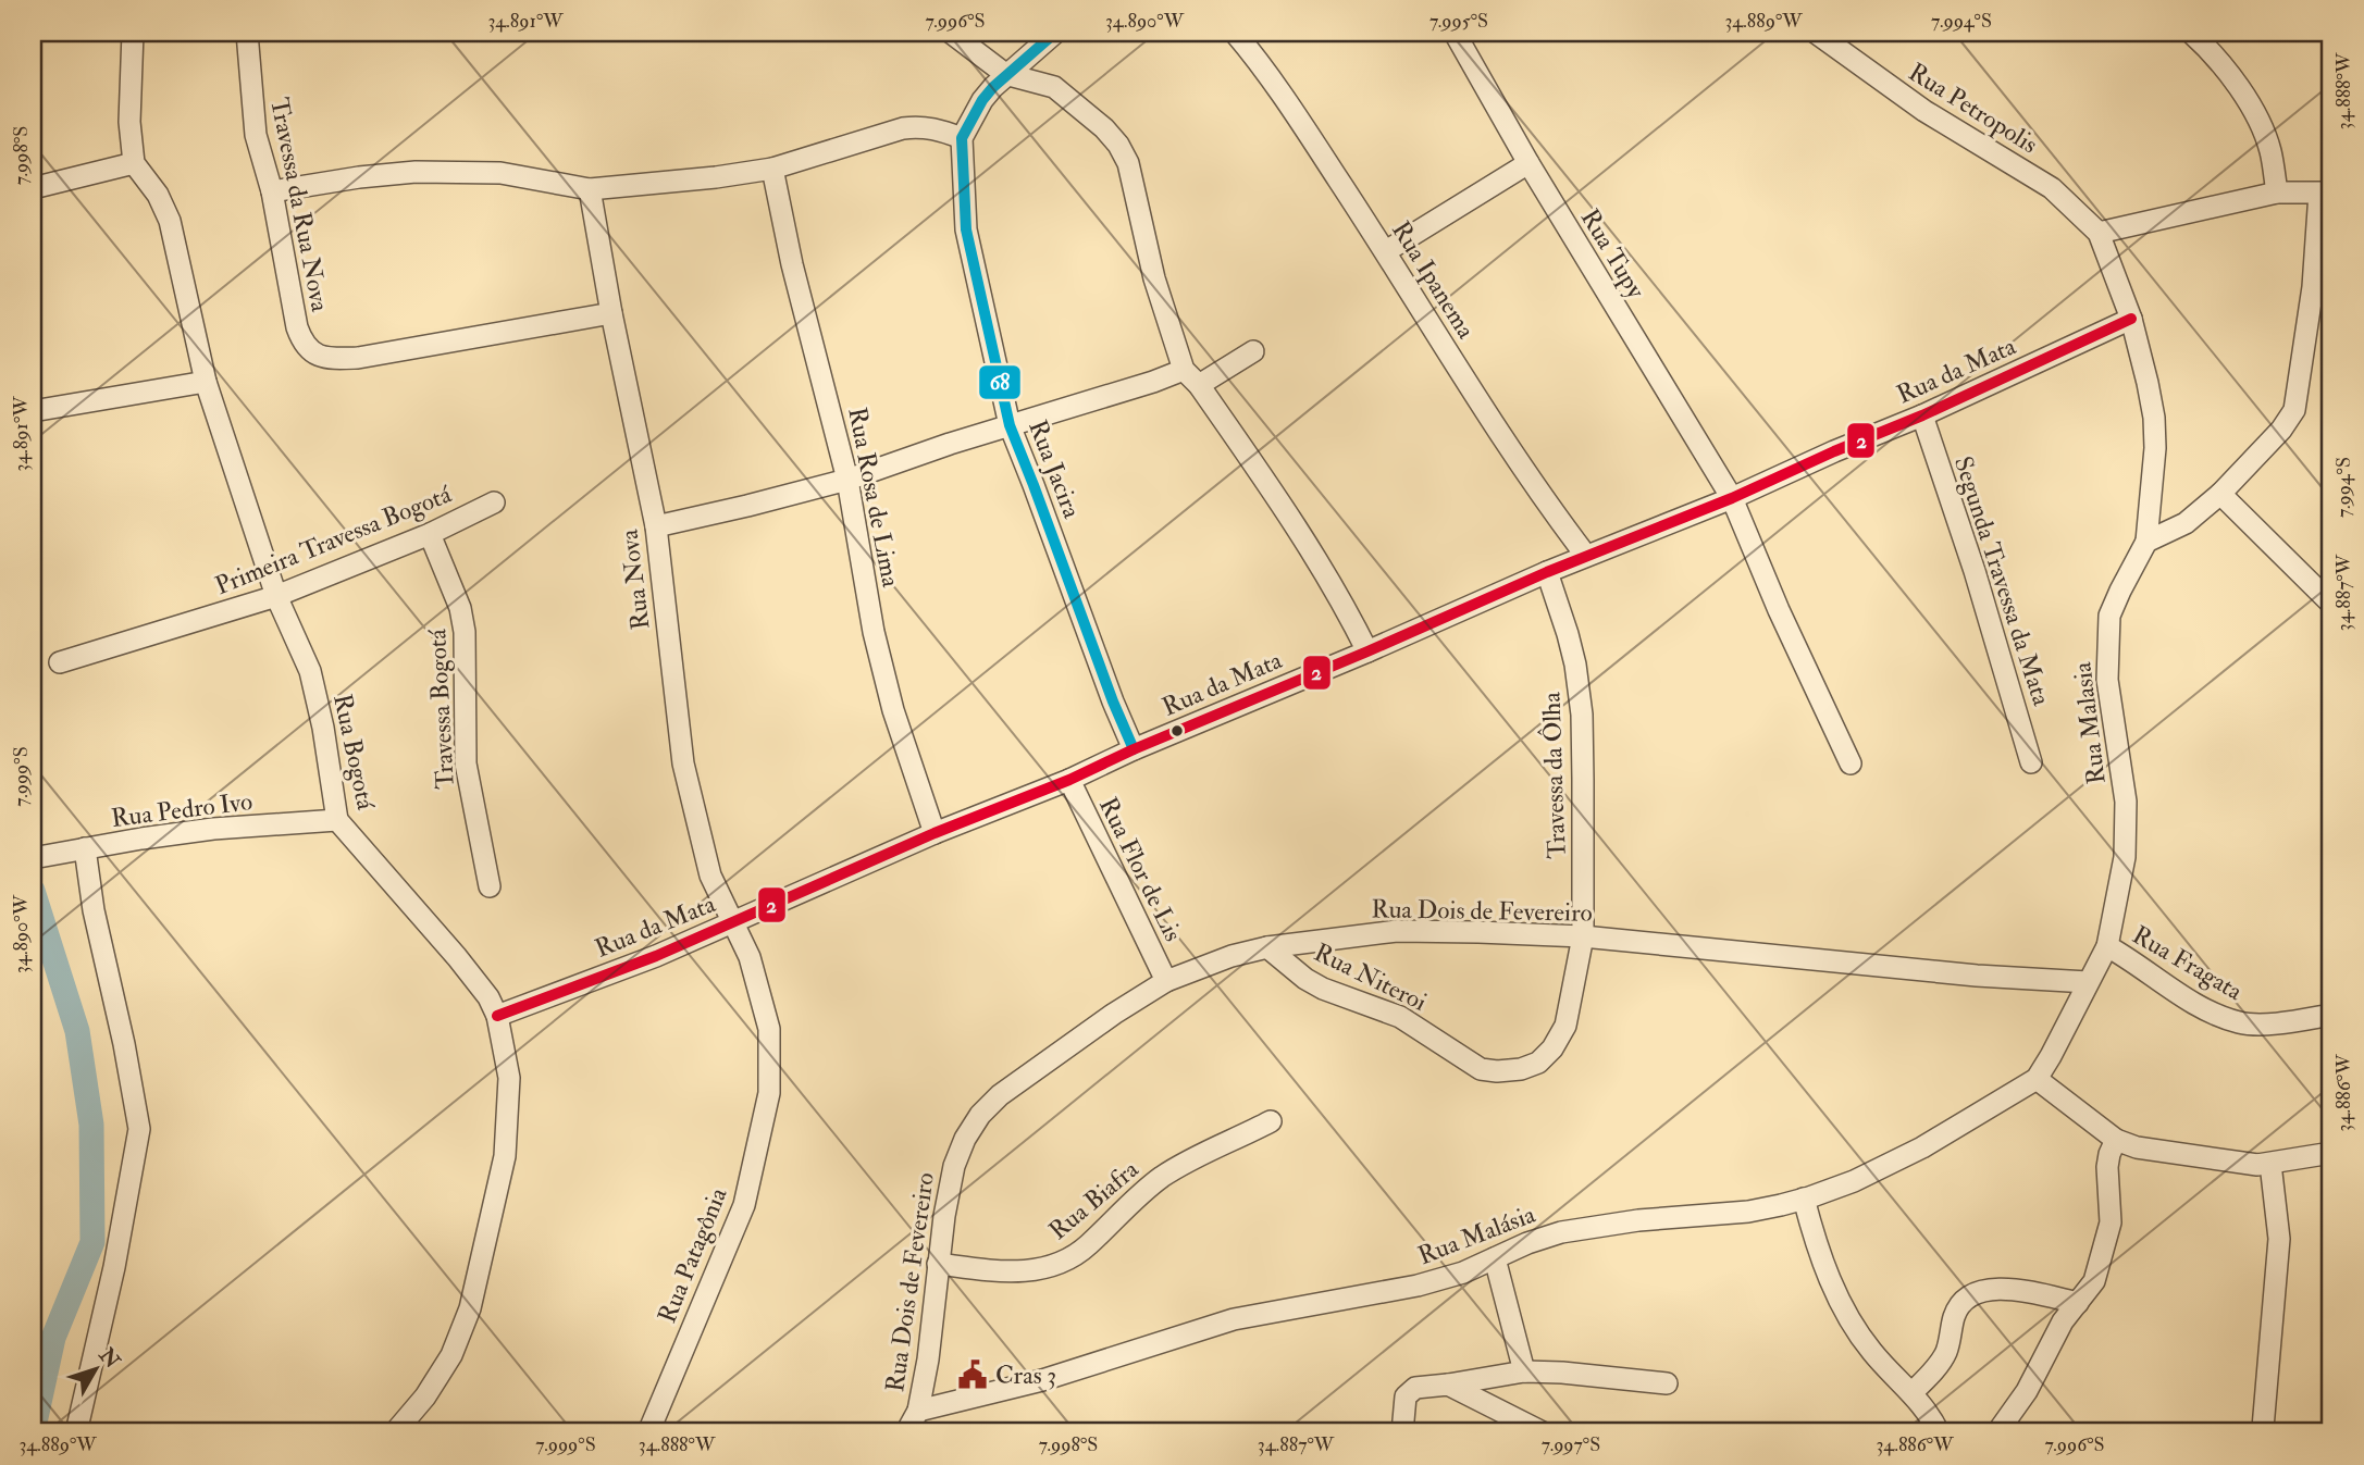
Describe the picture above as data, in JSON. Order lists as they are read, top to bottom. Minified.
{"streets":{"street":["Rua Petropolis","Travessa da Rua Nova","Rua Tupy","Rua Ipanema","Rua da Mata","Rua Jacira","Rua Rosa de Lima","Primeira Travessa Bogotá","Rua Nova","Segunda Travessa da Mata","Travessa Bogotá","Rua Malasia","Rua Bogotá","Travessa da Ôlha","Rua Pedro Ivo","Rua Flor de Lis","Rua Dois de Fevereiro","Rua Fragata","Rua Niteroi","Rua Biafra","Rua Malásia","Rua Patagônia"]},"crossings":[["Rua Petropolis","Rua da Mata"],["Rua Petropolis","Rua Malasia"],["Travessa da Rua Nova","Rua Nova"],["Rua Tupy","Rua da Mata"],["Rua Ipanema","Rua da Mata"],["Rua da Mata","Rua Jacira"],["Rua da Mata","Rua Rosa de Lima"],["Rua da Mata","Rua Nova"],["Rua da Mata","Segunda Travessa da Mata"],["Rua da Mata","Rua Bogotá"],["Rua da Mata","Travessa da Ôlha"],["Rua da Mata","Rua Flor de Lis"],["Primeira Travessa Bogotá","Travessa Bogotá"],["Primeira Travessa Bogotá","Rua Bogotá"],["Rua Nova","Rua Patagônia"],["Rua Malasia","Rua Dois de Fevereiro"],["Rua Malasia","Rua Fragata"],["Rua Malasia","Rua Malásia"],["Rua Bogotá","Rua Pedro Ivo"],["Travessa da Ôlha","Rua Dois de Fevereiro"],["Travessa da Ôlha","Rua Niteroi"],["Rua Flor de Lis","Rua Dois de Fevereiro"],["Rua Dois de Fevereiro","Rua Niteroi"],["Rua Dois de Fevereiro","Rua Biafra"],["Rua Dois de Fevereiro","Rua Malásia"]],"places":{"public building":["Cras 3"]},"lines":["transit line 68","transit line 2"],"north":"top right","coordinates":["34.891°W","7.996°S","34.890°W","7.995°S","34.889°W","7.994°S","34.888°W","7.998°S","34.887°W","7.999°S","34.886°W","7.997°S"]}
